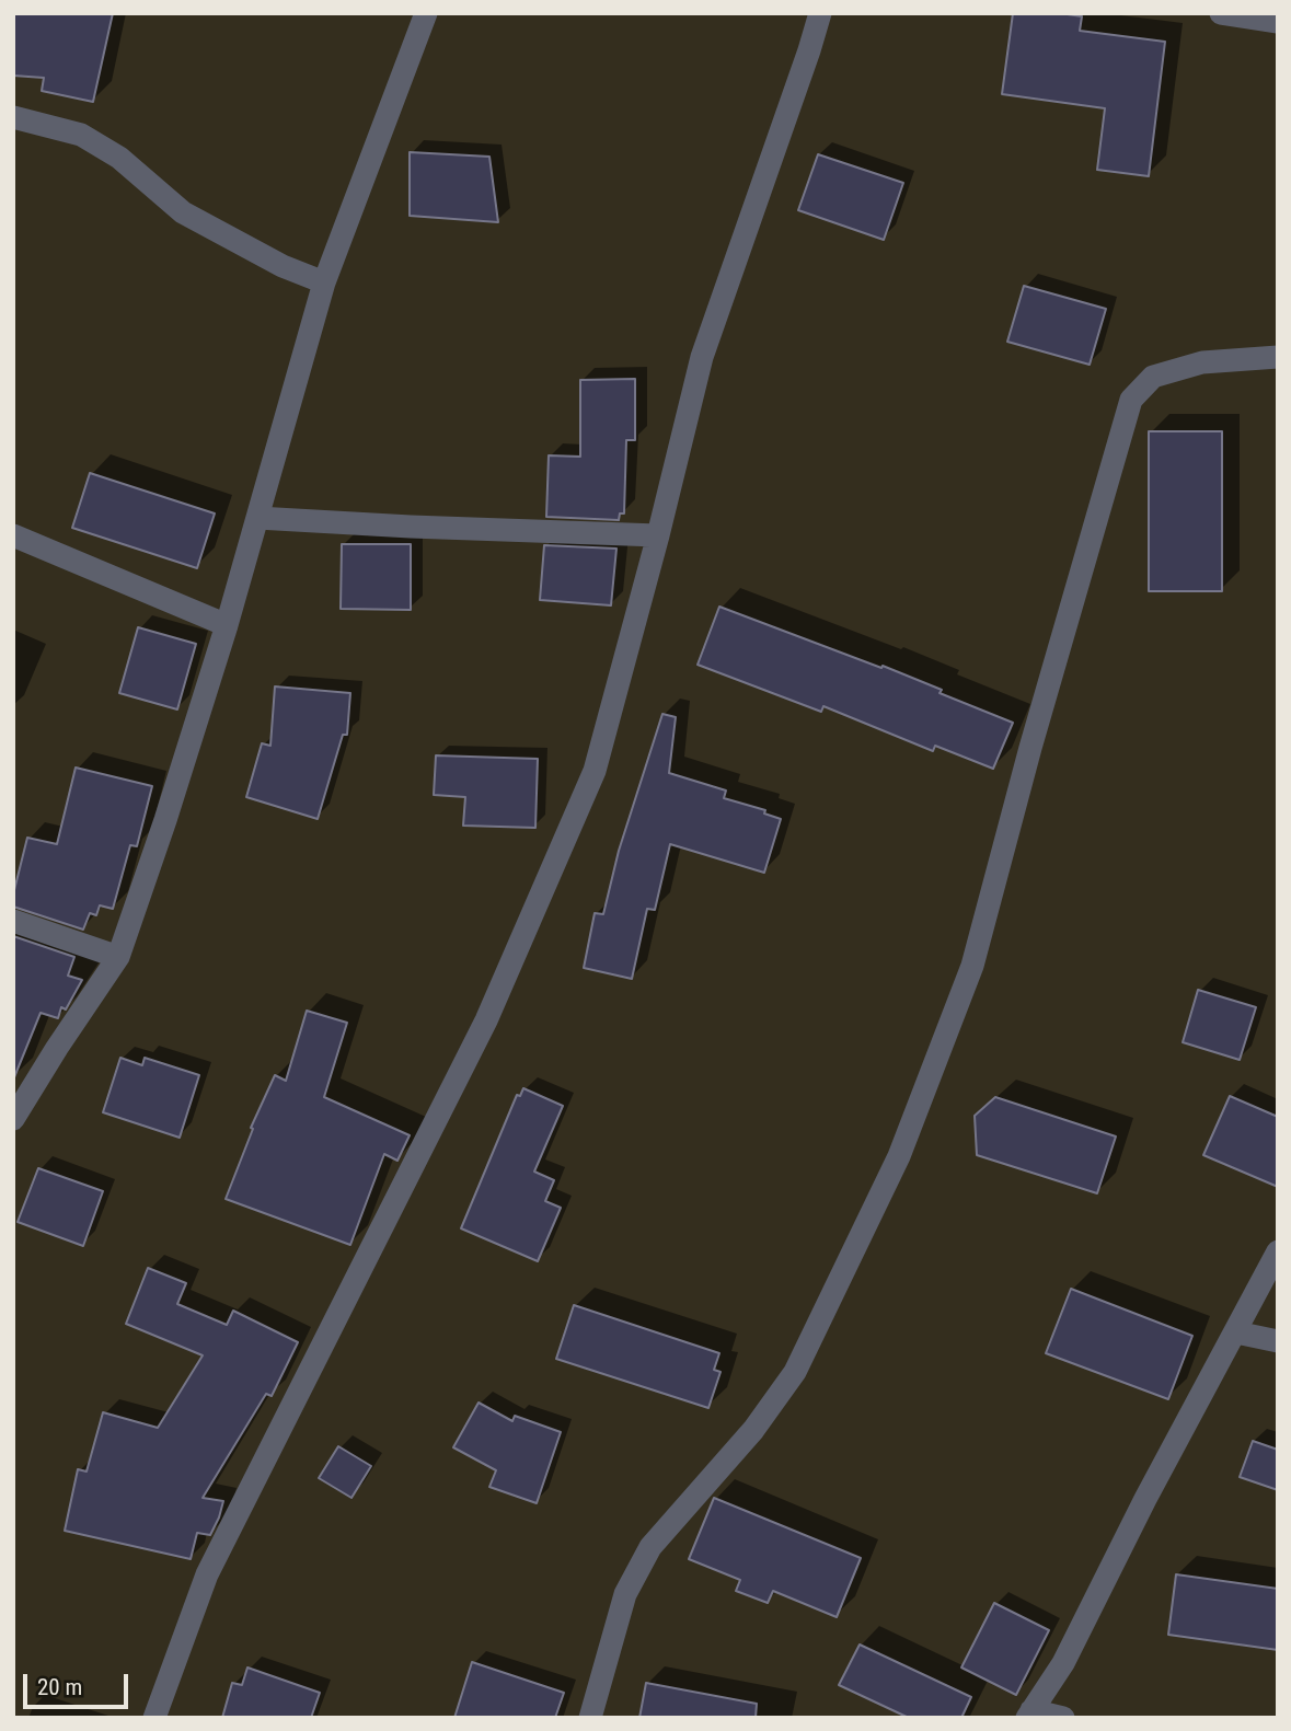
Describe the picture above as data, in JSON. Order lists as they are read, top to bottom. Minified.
{"scale_bar":"20 m"}
